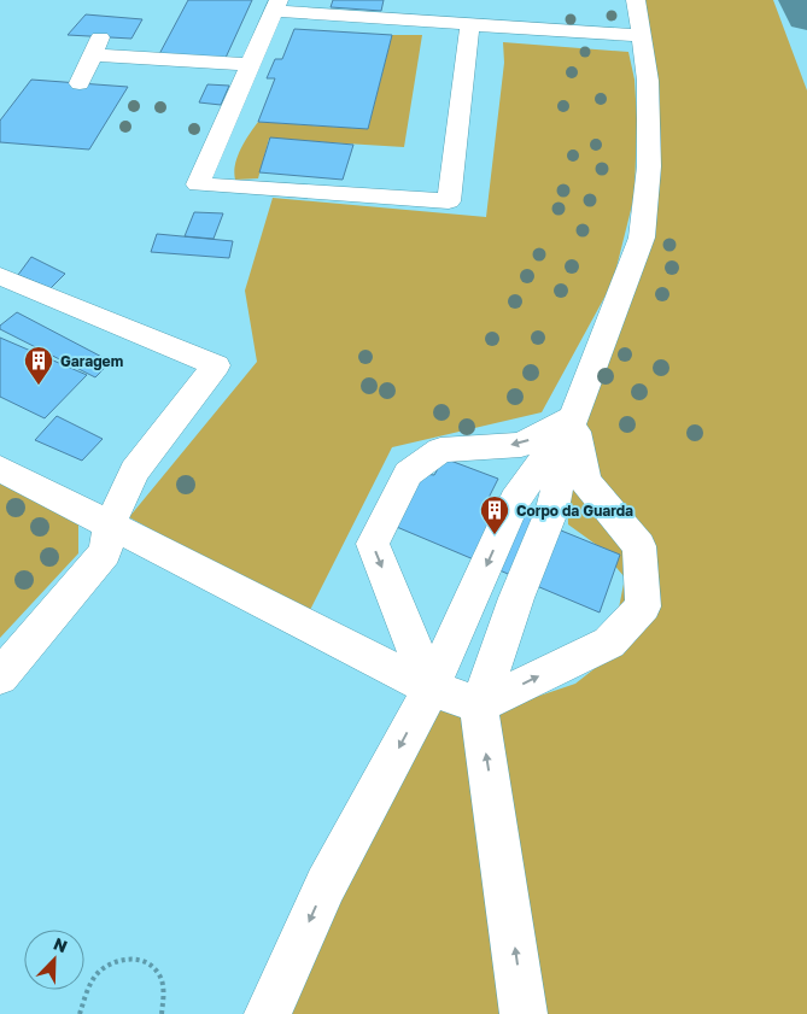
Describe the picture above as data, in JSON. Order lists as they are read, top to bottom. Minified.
{"places":{"building":["Garagem","Corpo da Guarda"]},"north":"top right"}
